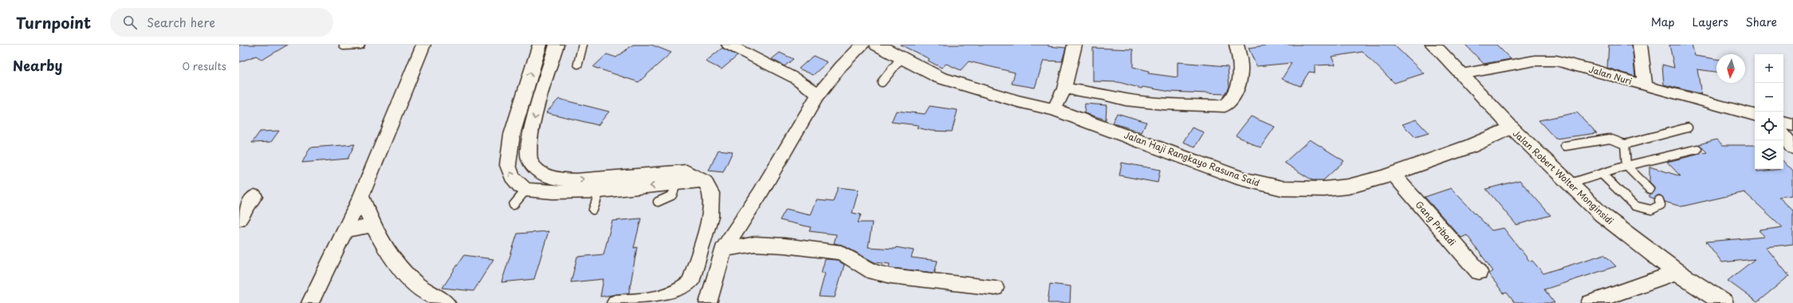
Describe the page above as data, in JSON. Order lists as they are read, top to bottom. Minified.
{"streets":{"main road":["Jalan Haji Rangkayo Rasuna Said","Jalan Robert Wolter Monginsidi"],"street":["Jalan Nuri","Gang Pribadi"]},"crossings":[["Jalan Nuri","Jalan Robert Wolter Monginsidi"],["Jalan Haji Rangkayo Rasuna Said","Jalan Robert Wolter Monginsidi"],["Jalan Haji Rangkayo Rasuna Said","Gang Pribadi"]],"north":"bottom","page":{"header":"Turnpoint","search":"Search here","nav":["Map","Layers","Share"],"heading":["Nearby","0 results"],"map_buttons":["+","−"]}}
